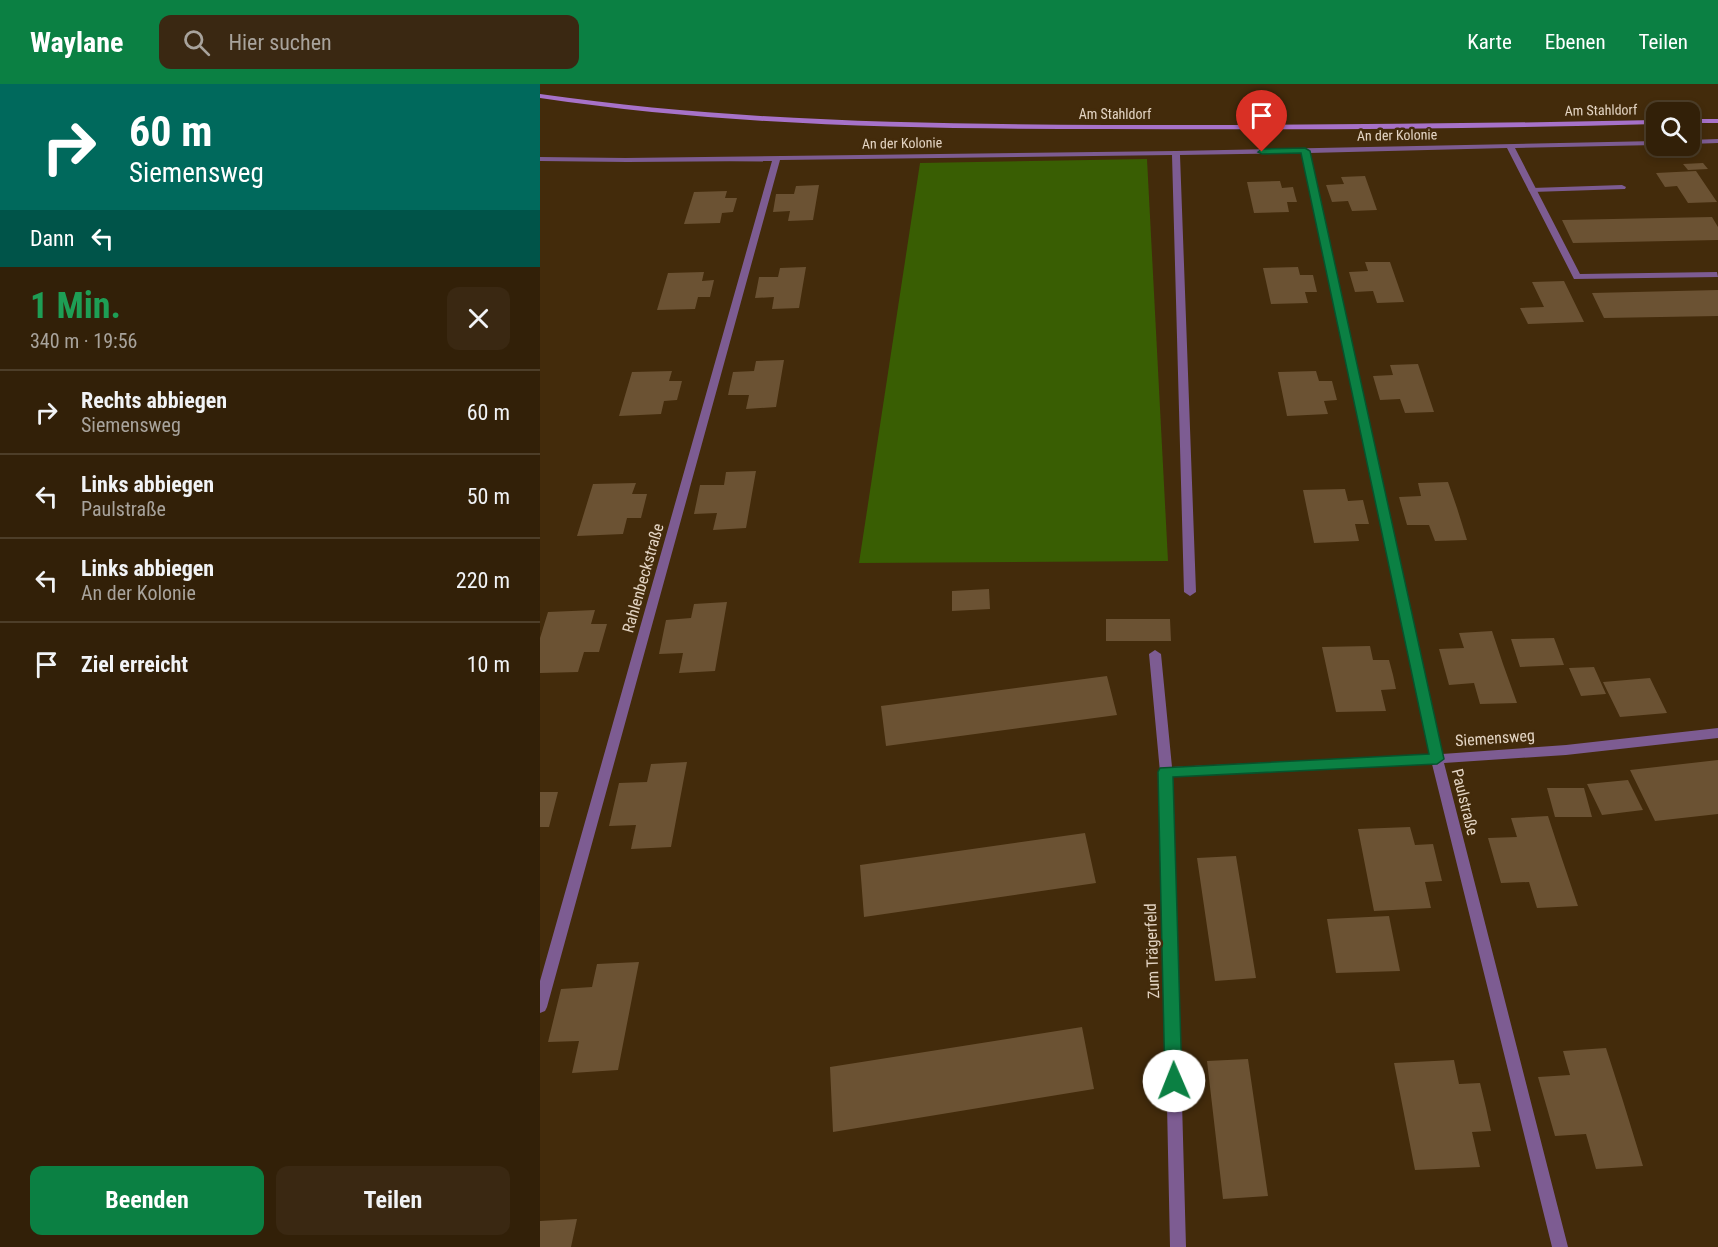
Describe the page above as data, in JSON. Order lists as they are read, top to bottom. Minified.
{"streets":{"main road":["Am Stahldorf"],"street":["An der Kolonie","Rahlenbeckstraße","Siemensweg","Paulstraße","Zum Trägerfeld"]},"crossings":[["An der Kolonie","Rahlenbeckstraße"],["An der Kolonie","Paulstraße"],["Siemensweg","Paulstraße"],["Siemensweg","Zum Trägerfeld"]],"page":{"header":"Waylane","search":"Hier suchen","nav":["Karte","Ebenen","Teilen"],"turn":["60 m","Siemensweg"],"then":"Dann","heading":["1 Min.","340 m · 19:56"],"list":[{"name":"Rechts abbiegen","note":"Siemensweg","value":"60 m"},{"name":"Links abbiegen","note":"Paulstraße","value":"50 m"},{"name":"Links abbiegen","note":"An der Kolonie","value":"220 m"},{"name":"Ziel erreicht","value":"10 m"}],"buttons":["Beenden","Teilen"]}}
